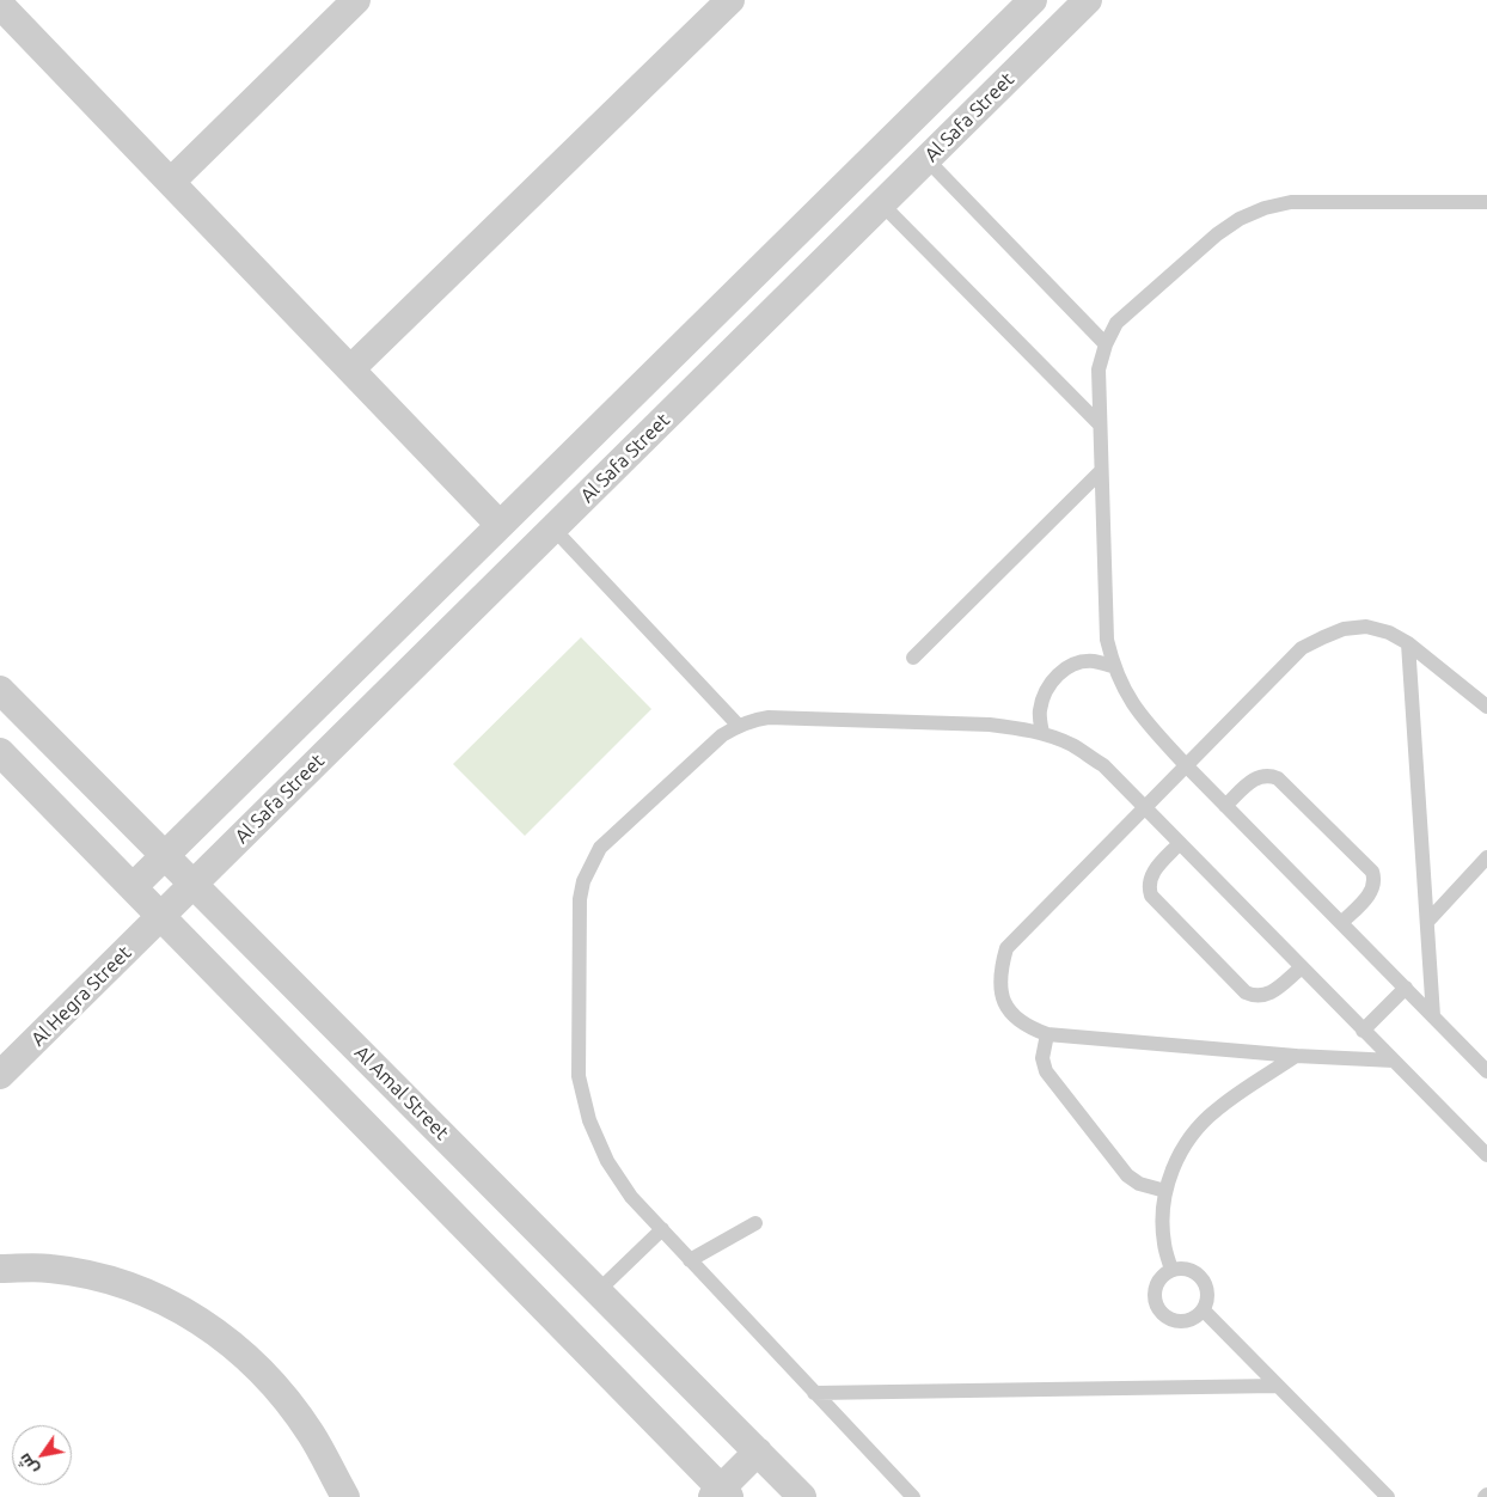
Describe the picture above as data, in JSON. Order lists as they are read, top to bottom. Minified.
{"streets":{"street":["Al Safa Street","Al Hegra Street","Al Amal Street"]},"crossings":[["Al Safa Street","Al Hegra Street"],["Al Safa Street","Al Amal Street"]],"north":"bottom left"}
